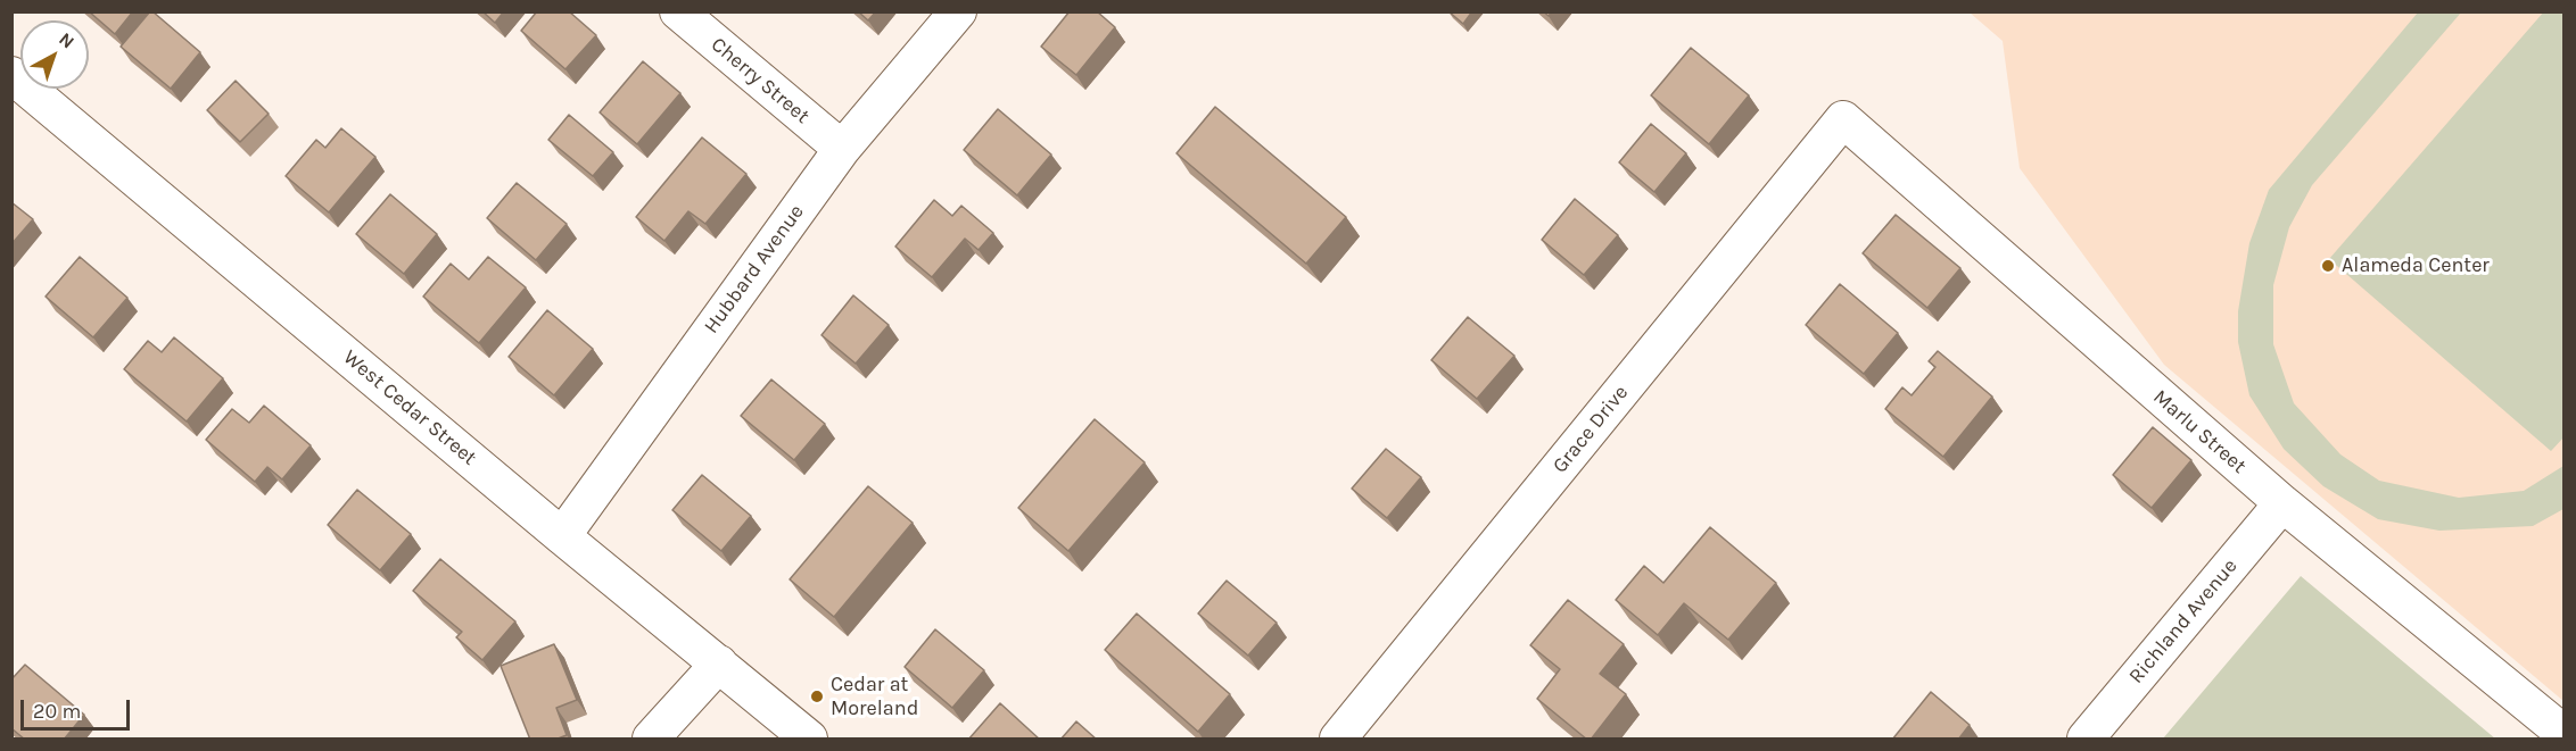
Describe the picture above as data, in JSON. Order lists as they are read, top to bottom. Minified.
{"streets":{"street":["Cherry Street","Hubbard Avenue","West Cedar Street","Grace Drive","Marlu Street","Richland Avenue"]},"crossings":[["Cherry Street","Hubbard Avenue"],["Hubbard Avenue","West Cedar Street"],["Grace Drive","Marlu Street"],["Marlu Street","Richland Avenue"]],"places":["Alameda Center","Cedar at Moreland"],"scale_bar":"20 m","north":"top right"}
